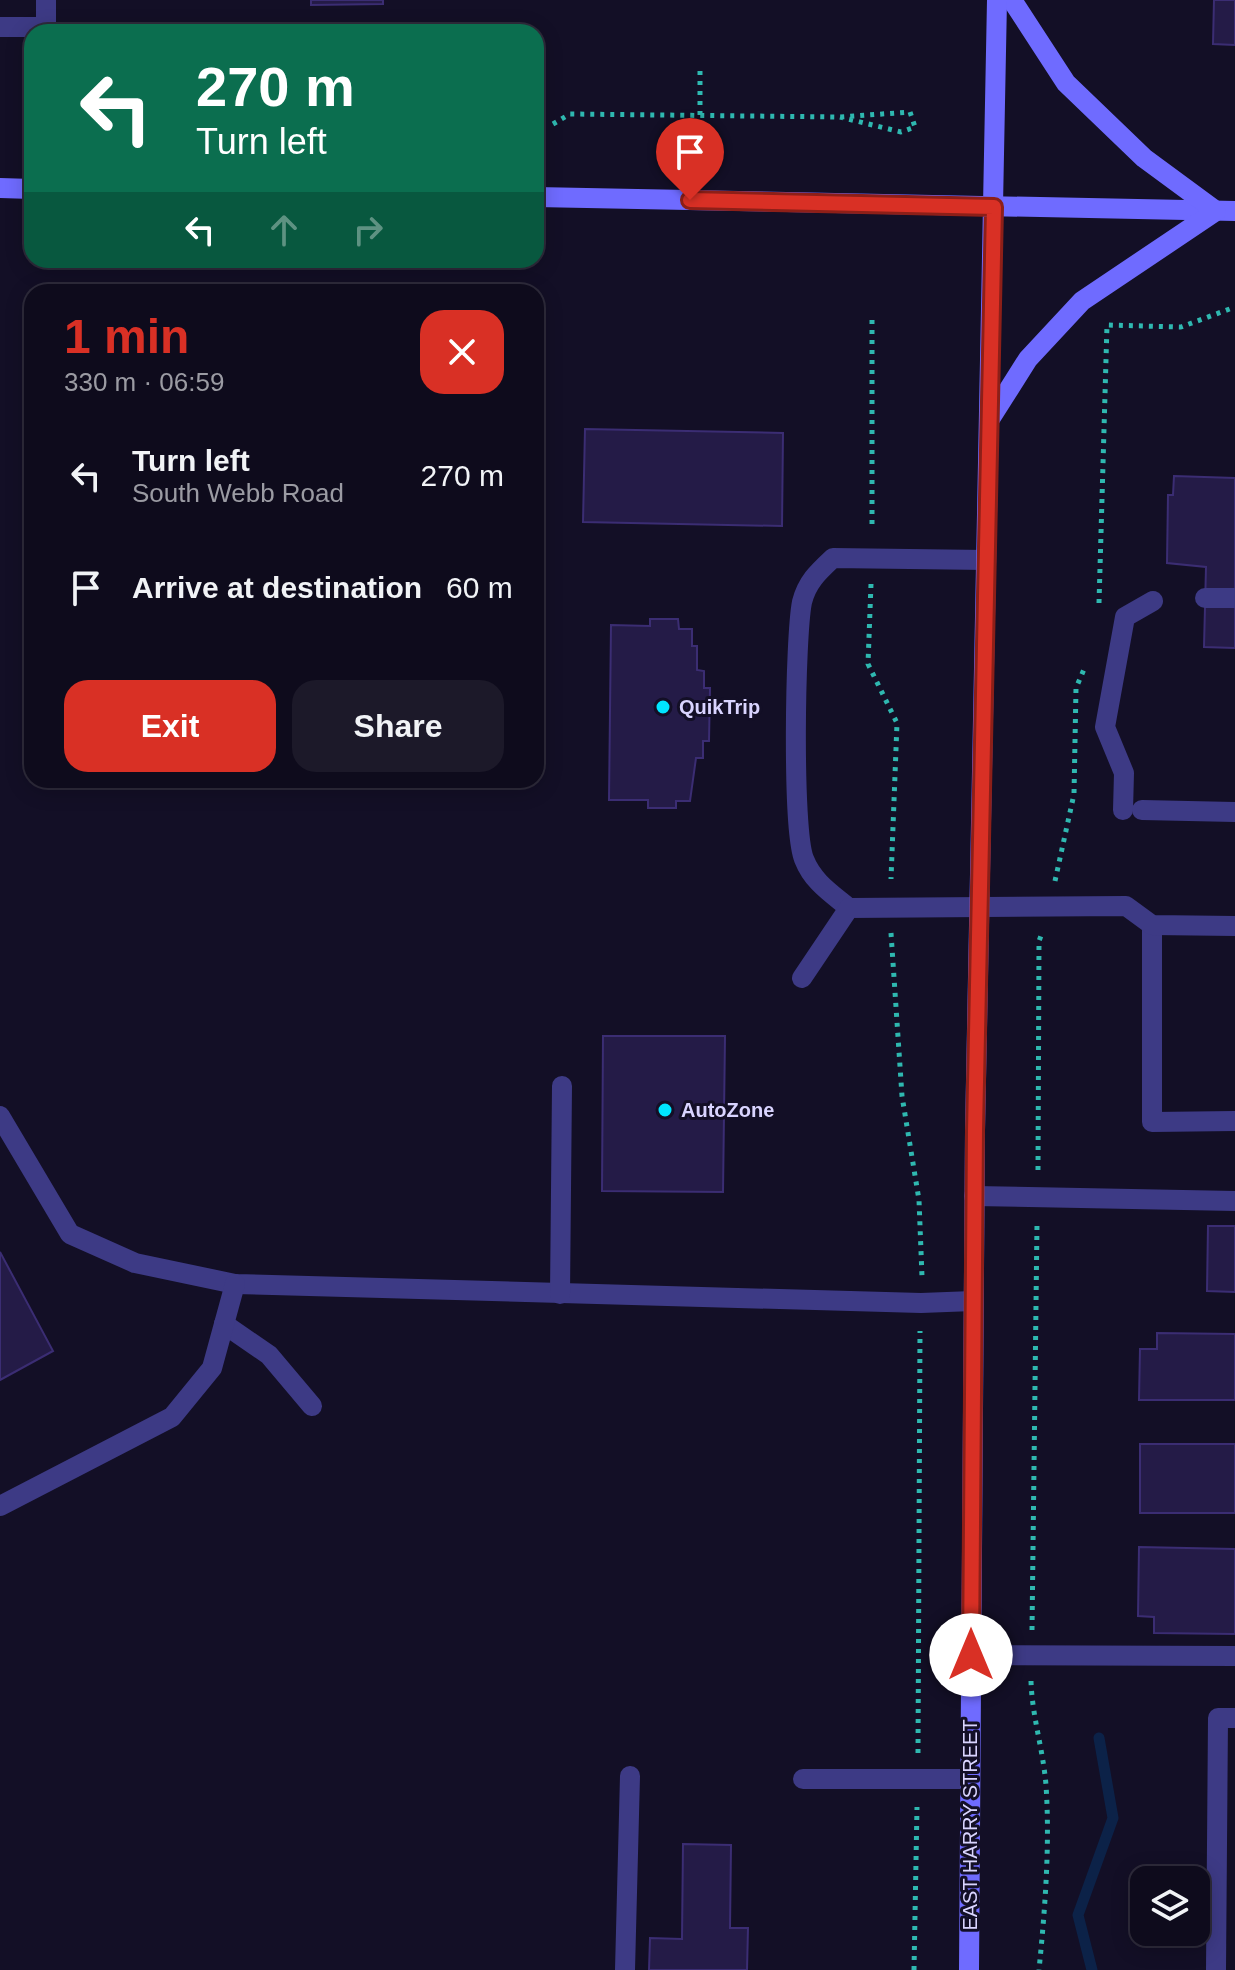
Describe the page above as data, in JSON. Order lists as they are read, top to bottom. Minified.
{"streets":{"main road":["EAST HARRY STREET"]},"places":["QuikTrip","AutoZone"],"page":{"turn":["270 m","Turn left"],"heading":["1 min","330 m · 06:59"],"list":[{"name":"Turn left","note":"South Webb Road","value":"270 m"},{"name":"Arrive at destination","value":"60 m"}],"buttons":["Exit","Share"]}}
